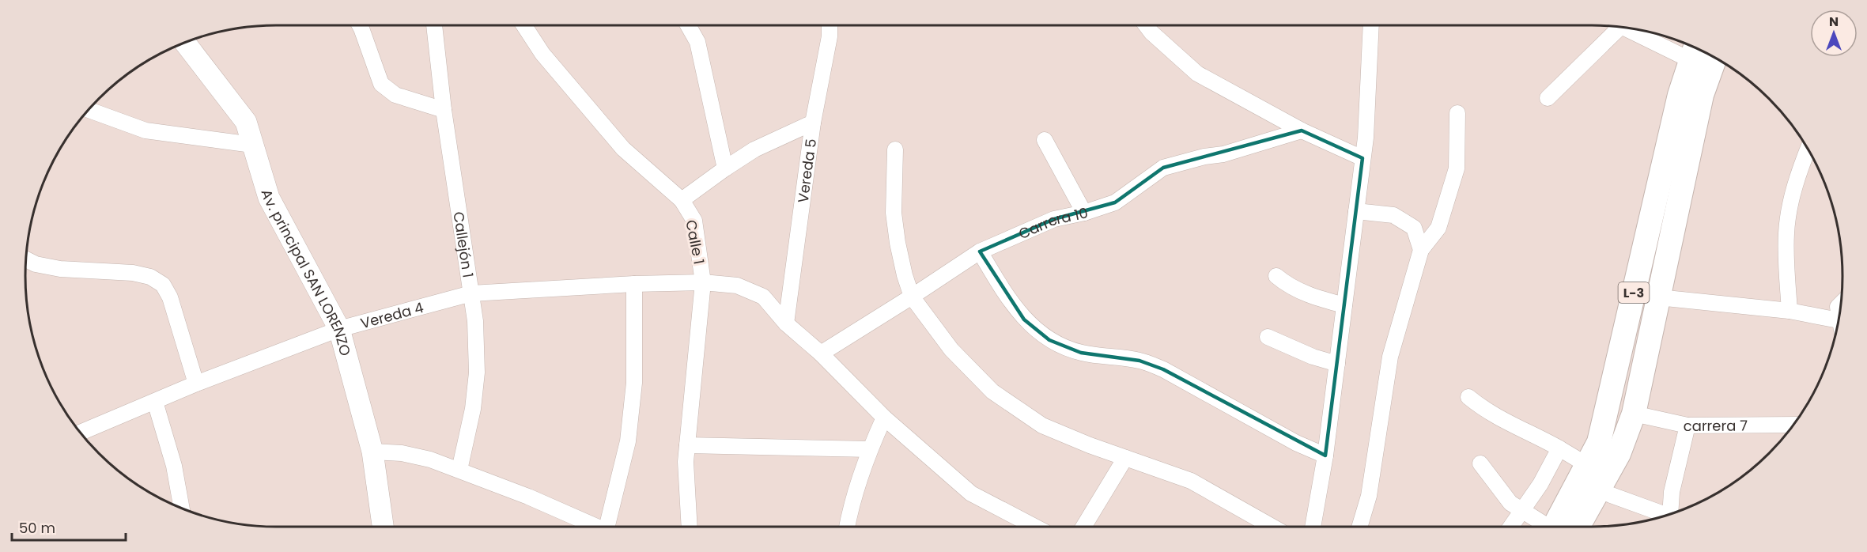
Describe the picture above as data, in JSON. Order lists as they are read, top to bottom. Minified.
{"streets":{"main road":["Av. principal SAN LORENZO","L-3"],"street":["Vereda 5","Carrera 10","Calle 1","Callejón 1","Vereda 4","carrera 7"]},"crossings":[["Vereda 5","Vereda 4"],["Carrera 10","Vereda 4"],["Calle 1","Vereda 4"],["Callejón 1","Vereda 4"],["Av. principal SAN LORENZO","Vereda 4"],["L-3","carrera 7"]],"scale_bar":"50 m","north":"top"}
